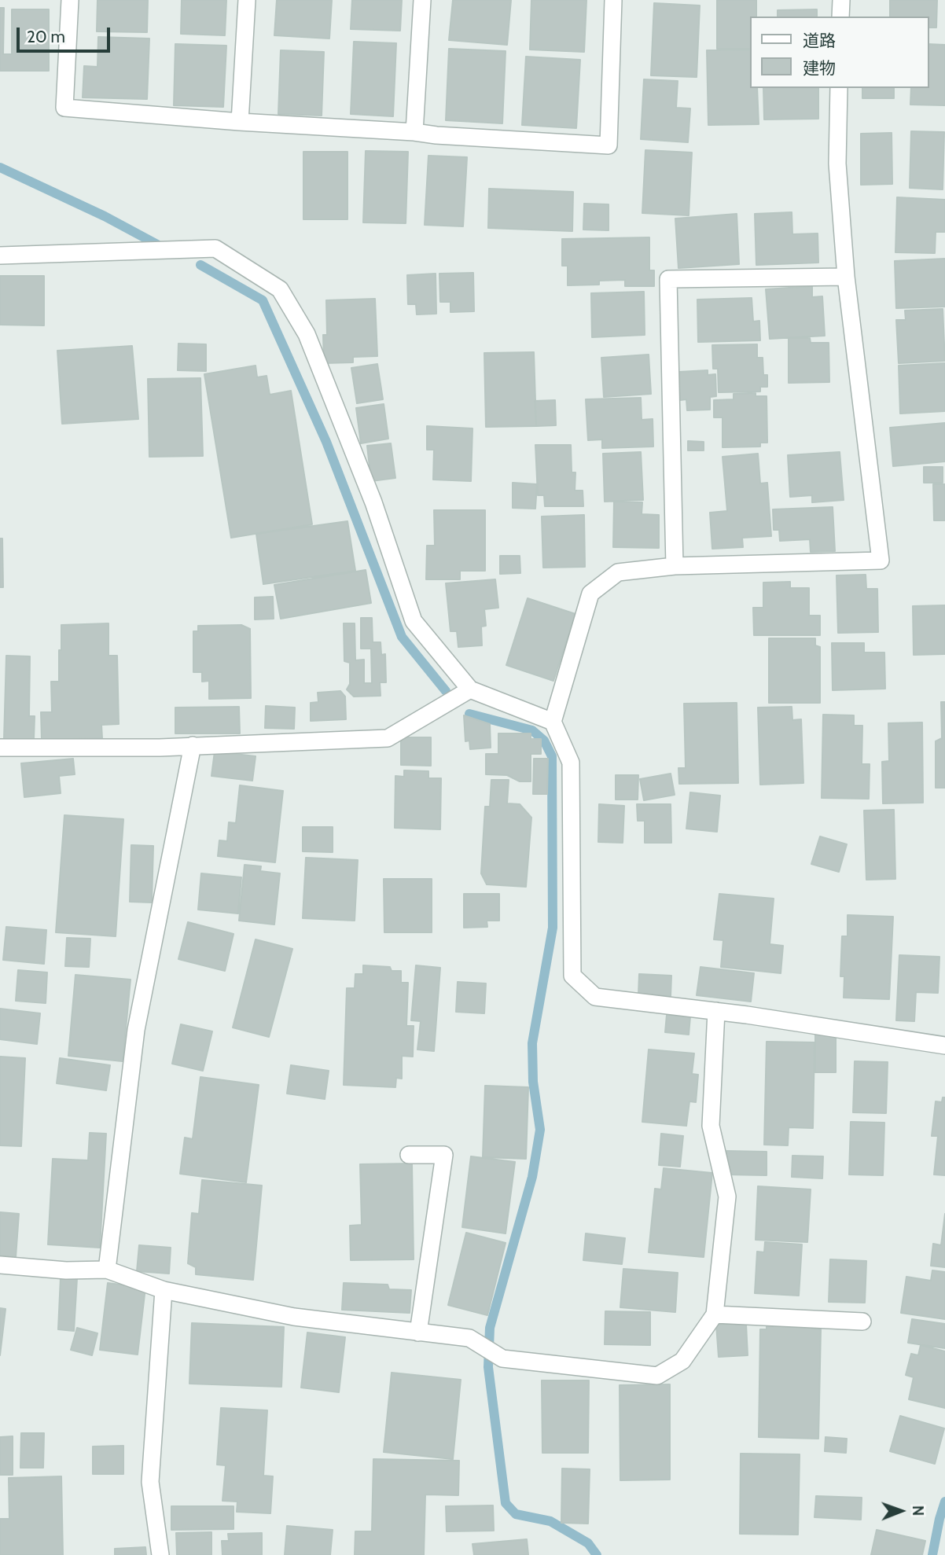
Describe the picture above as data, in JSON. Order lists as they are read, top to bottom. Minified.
{"legend":["道路","建物"],"scale_bar":"20 m","north":"right"}
